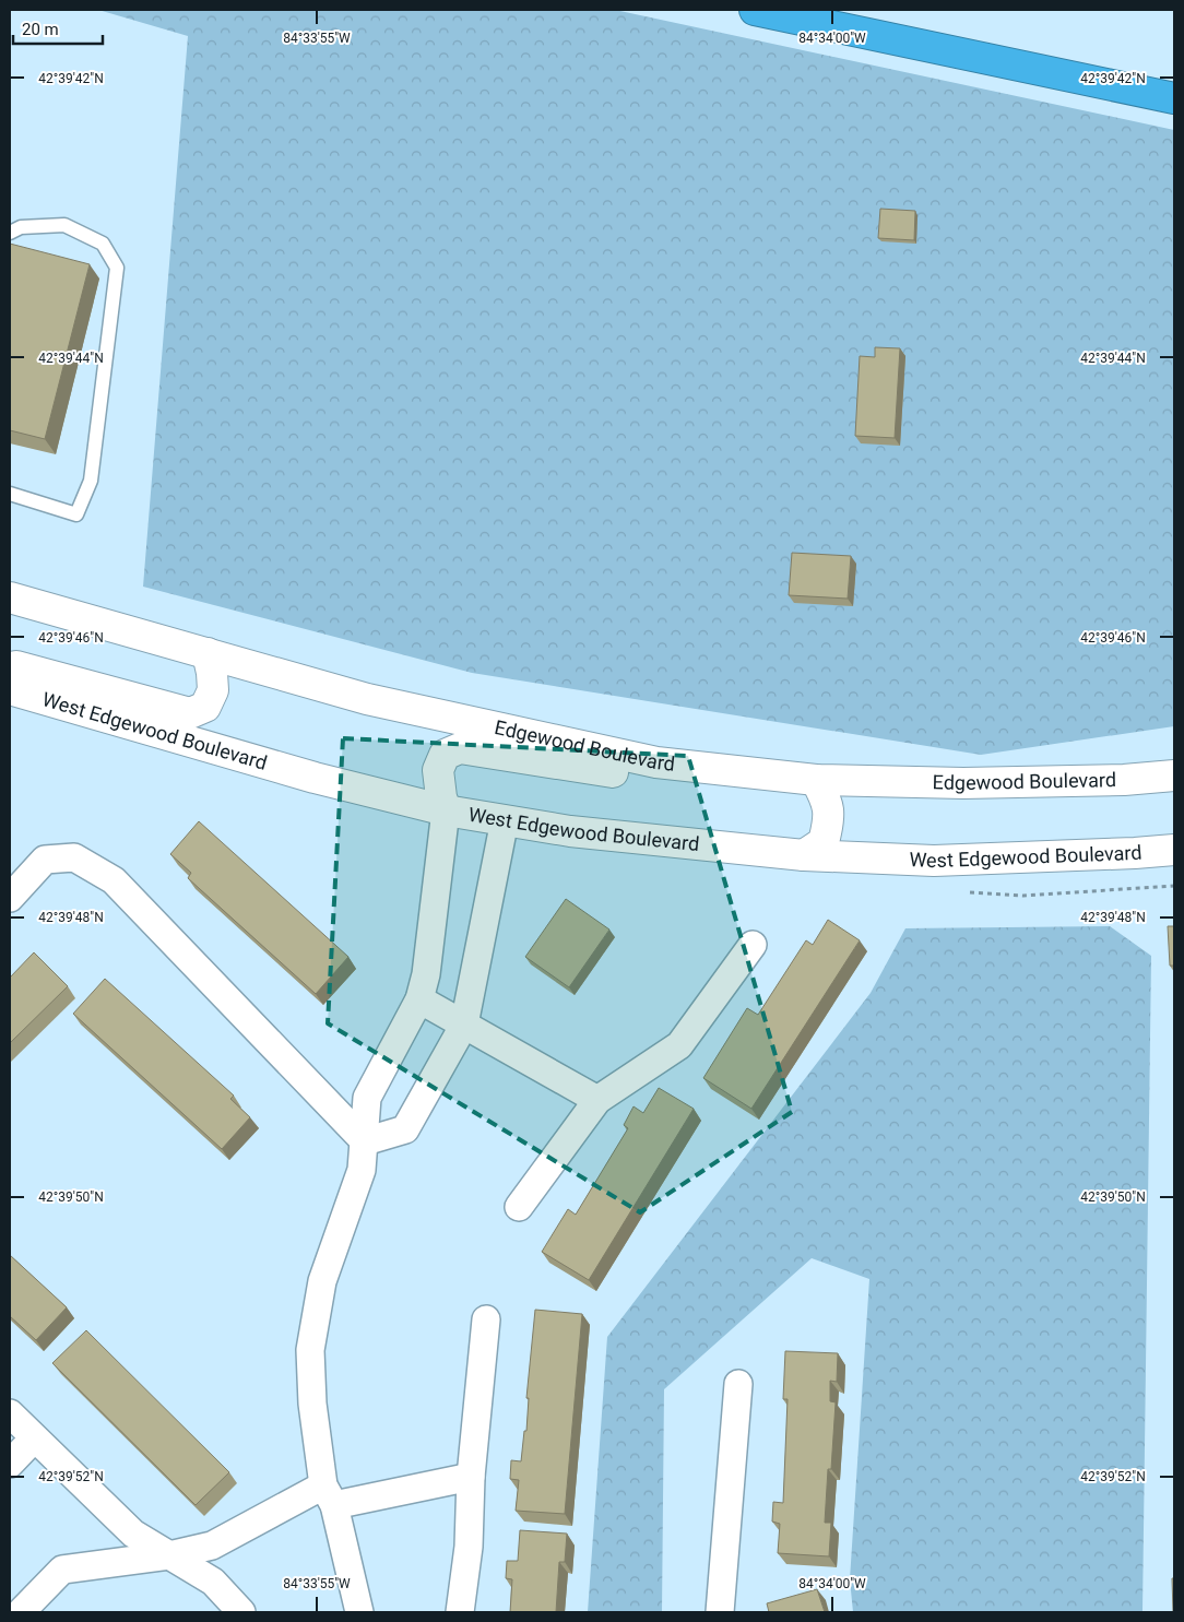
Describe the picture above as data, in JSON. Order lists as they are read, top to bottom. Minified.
{"streets":{"street":["West Edgewood Boulevard","Edgewood Boulevard"]},"scale_bar":"20 m","coordinates":["84°33'55\"W","84°34'00\"W","42°39'42\"N","42°39'44\"N","42°39'46\"N","42°39'48\"N","42°39'50\"N","42°39'52\"N"]}
